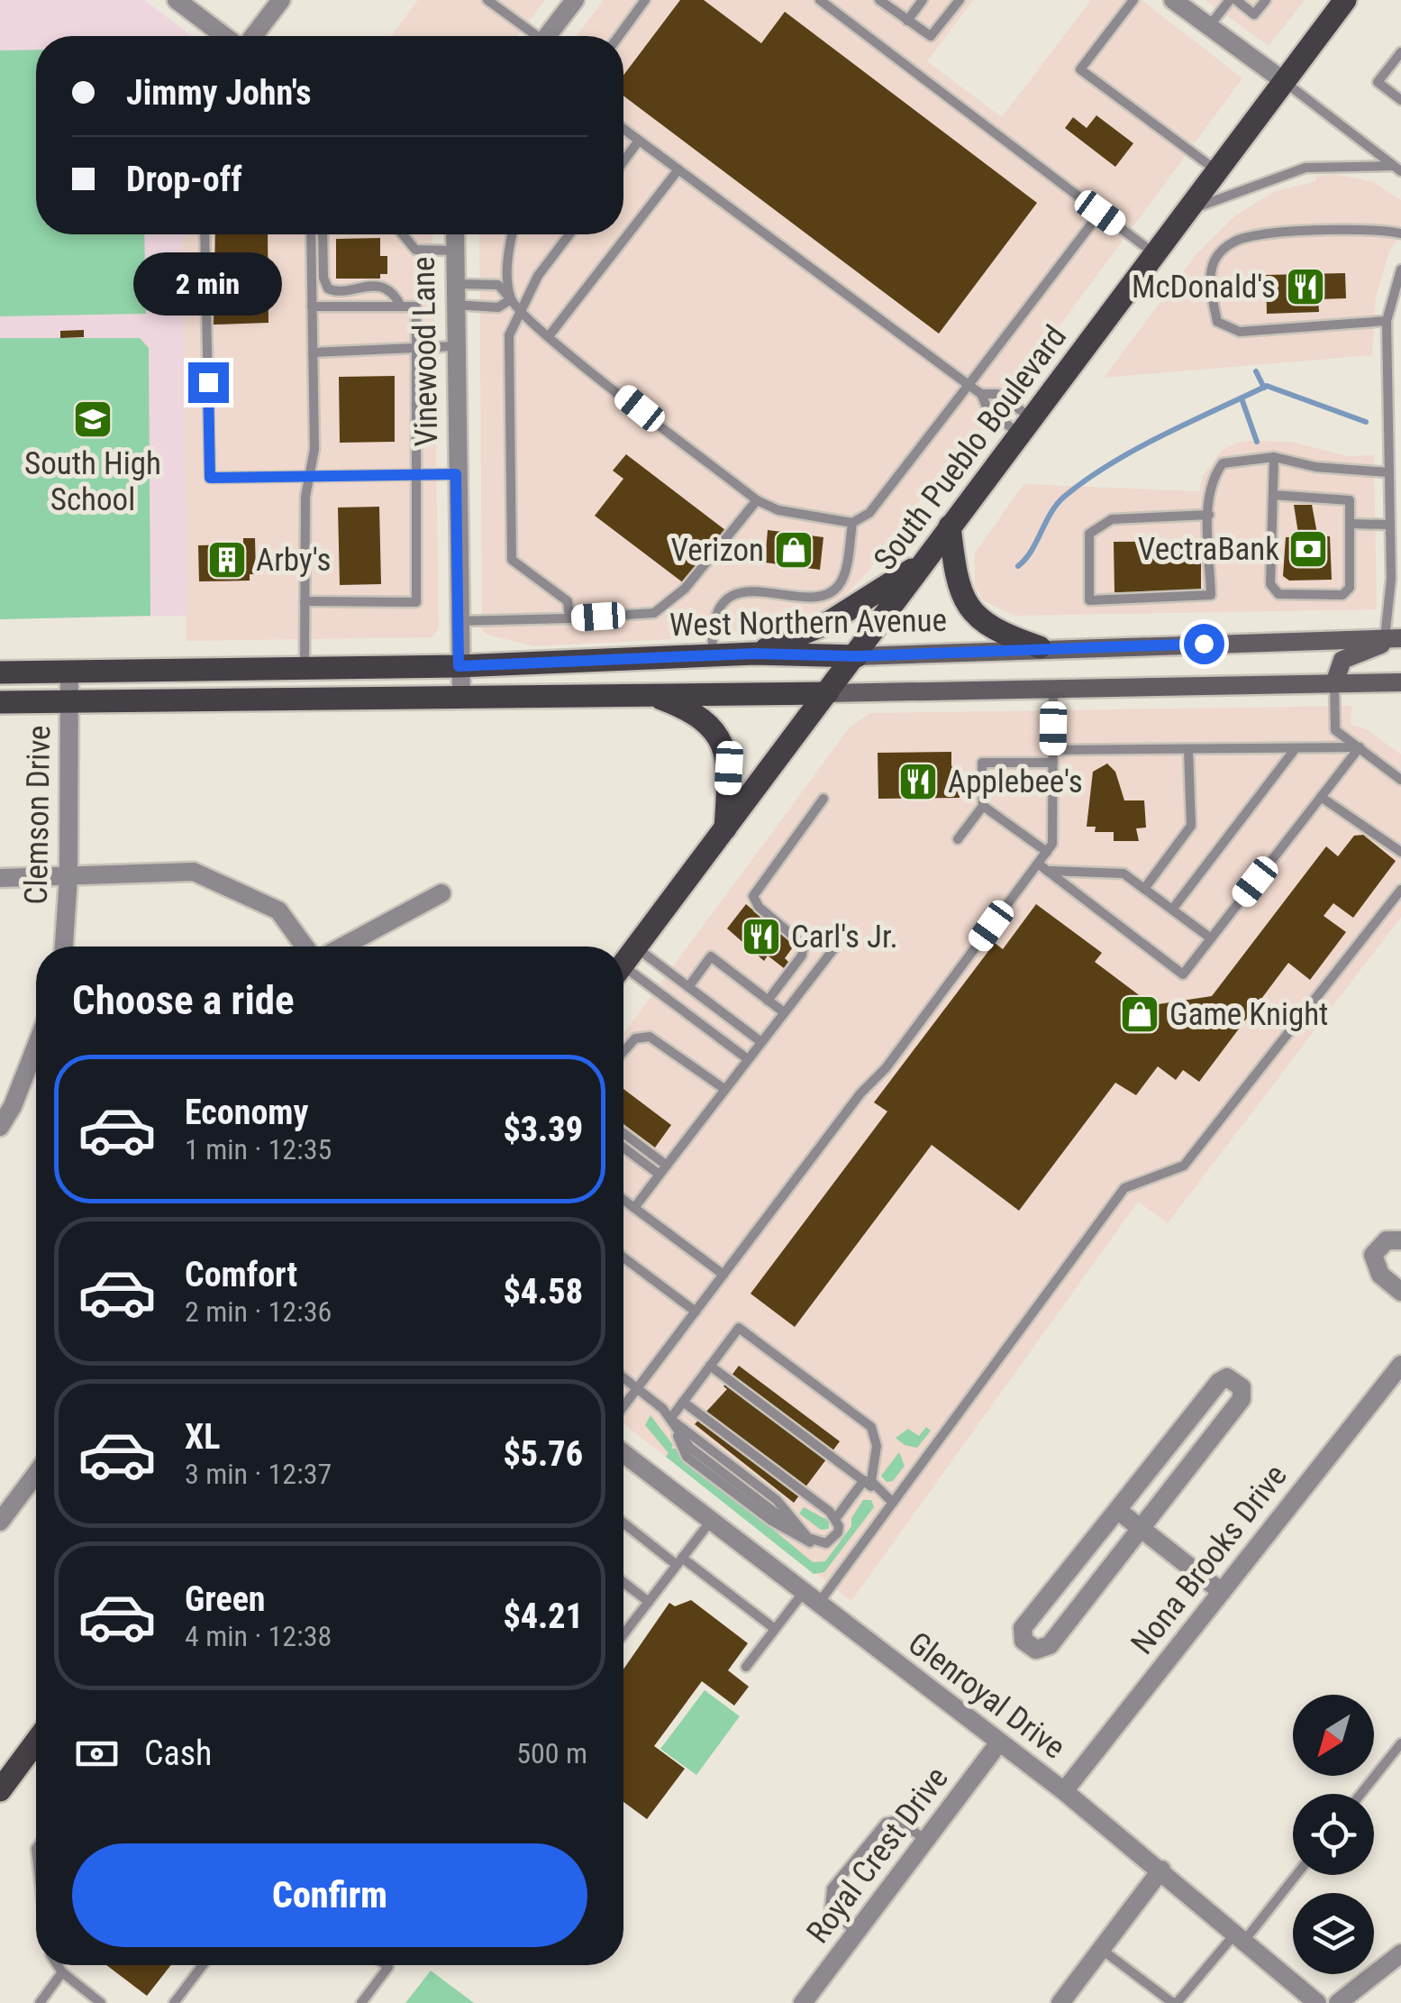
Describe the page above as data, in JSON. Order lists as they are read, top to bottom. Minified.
{"streets":{"main road":["South Pueblo Boulevard","West Northern Avenue"],"street":["Vinewood Lane","Clemson Drive","Nona Brooks Drive","Glenroyal Drive","Royal Crest Drive"]},"crossings":[["Vinewood Lane","West Northern Avenue"],["South Pueblo Boulevard","West Northern Avenue"],["West Northern Avenue","Clemson Drive"],["Nona Brooks Drive","Glenroyal Drive"],["Glenroyal Drive","Royal Crest Drive"]],"places":{"restaurant":["McDonald's","Applebee's","Carl's Jr."],"school or university":["South High School"],"bank":["VectraBank"],"shop":["Verizon","Game Knight"],"building":["Arby's"]},"north":"bottom left","page":{"banner":["Jimmy John's","Drop-off"],"bubble":"2 min","heading":"Choose a ride","list":[{"name":"Economy","note":"1 min · 12:35","value":"$3.39"},{"name":"Comfort","note":"2 min · 12:36","value":"$4.58"},{"name":"XL","note":"3 min · 12:37","value":"$5.76"},{"name":"Green","note":"4 min · 12:38","value":"$4.21"}],"pay":["Cash","500 m"],"buttons":"Confirm"}}
